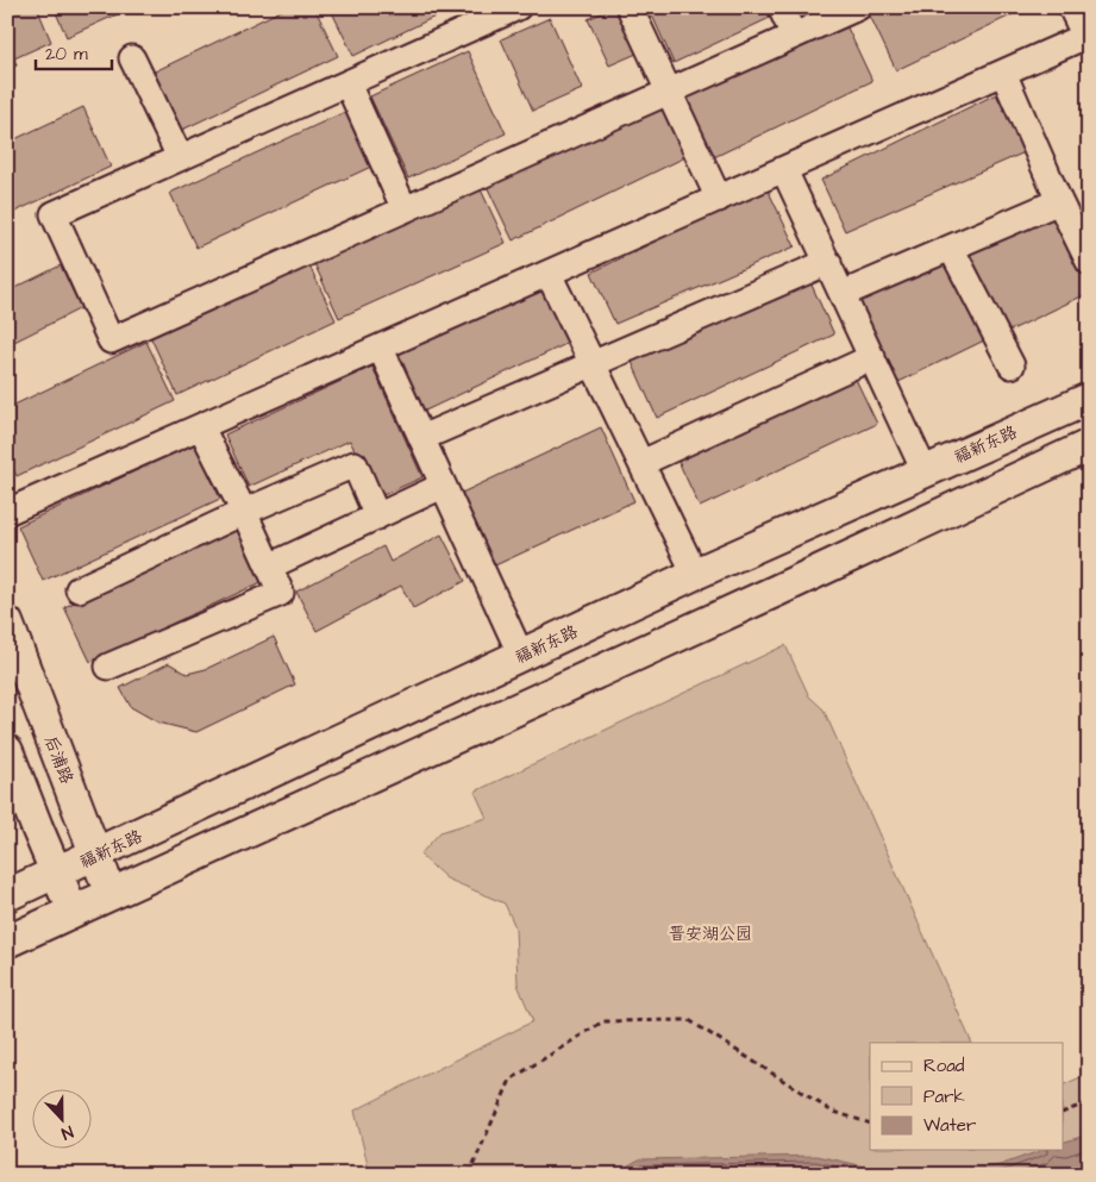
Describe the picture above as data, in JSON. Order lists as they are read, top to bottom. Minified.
{"streets":{"main road":["福新东路","后浦路"]},"crossings":[["福新东路","后浦路"]],"parks":["晋安湖公园"],"legend":["Road","Park","Water"],"scale_bar":"20 m","north":"bottom"}
